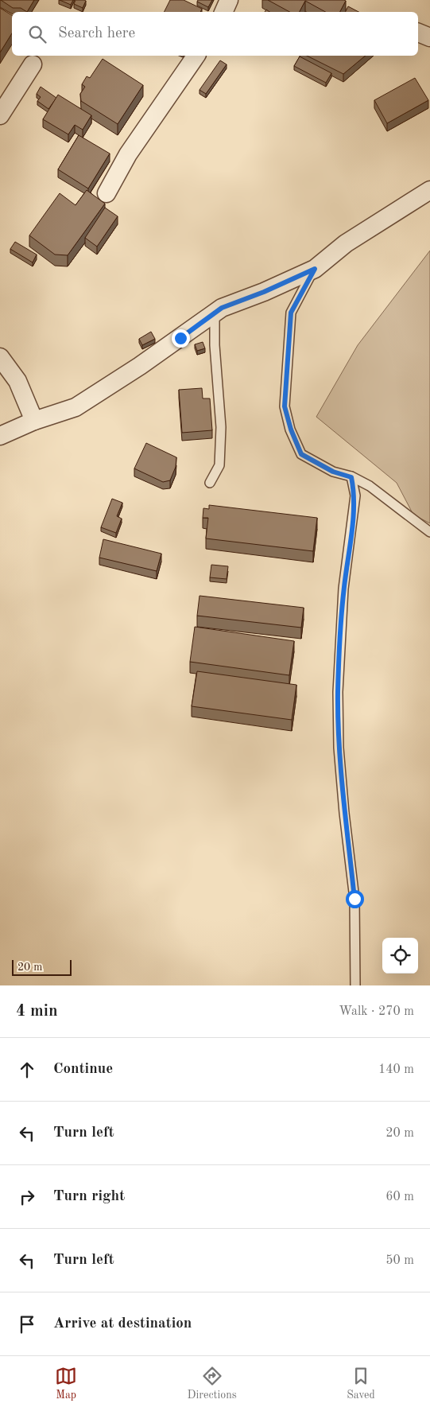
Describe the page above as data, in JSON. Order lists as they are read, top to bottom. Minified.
{"scale_bar":"20 m","page":{"search":"Search here","scale":"20 m","heading":["4 min","Walk · 270 m"],"list":[["Continue","140 m"],["Turn left","20 m"],["Turn right","60 m"],["Turn left","50 m"],"Arrive at destination"],"nav":["Map","Directions","Saved"]}}
